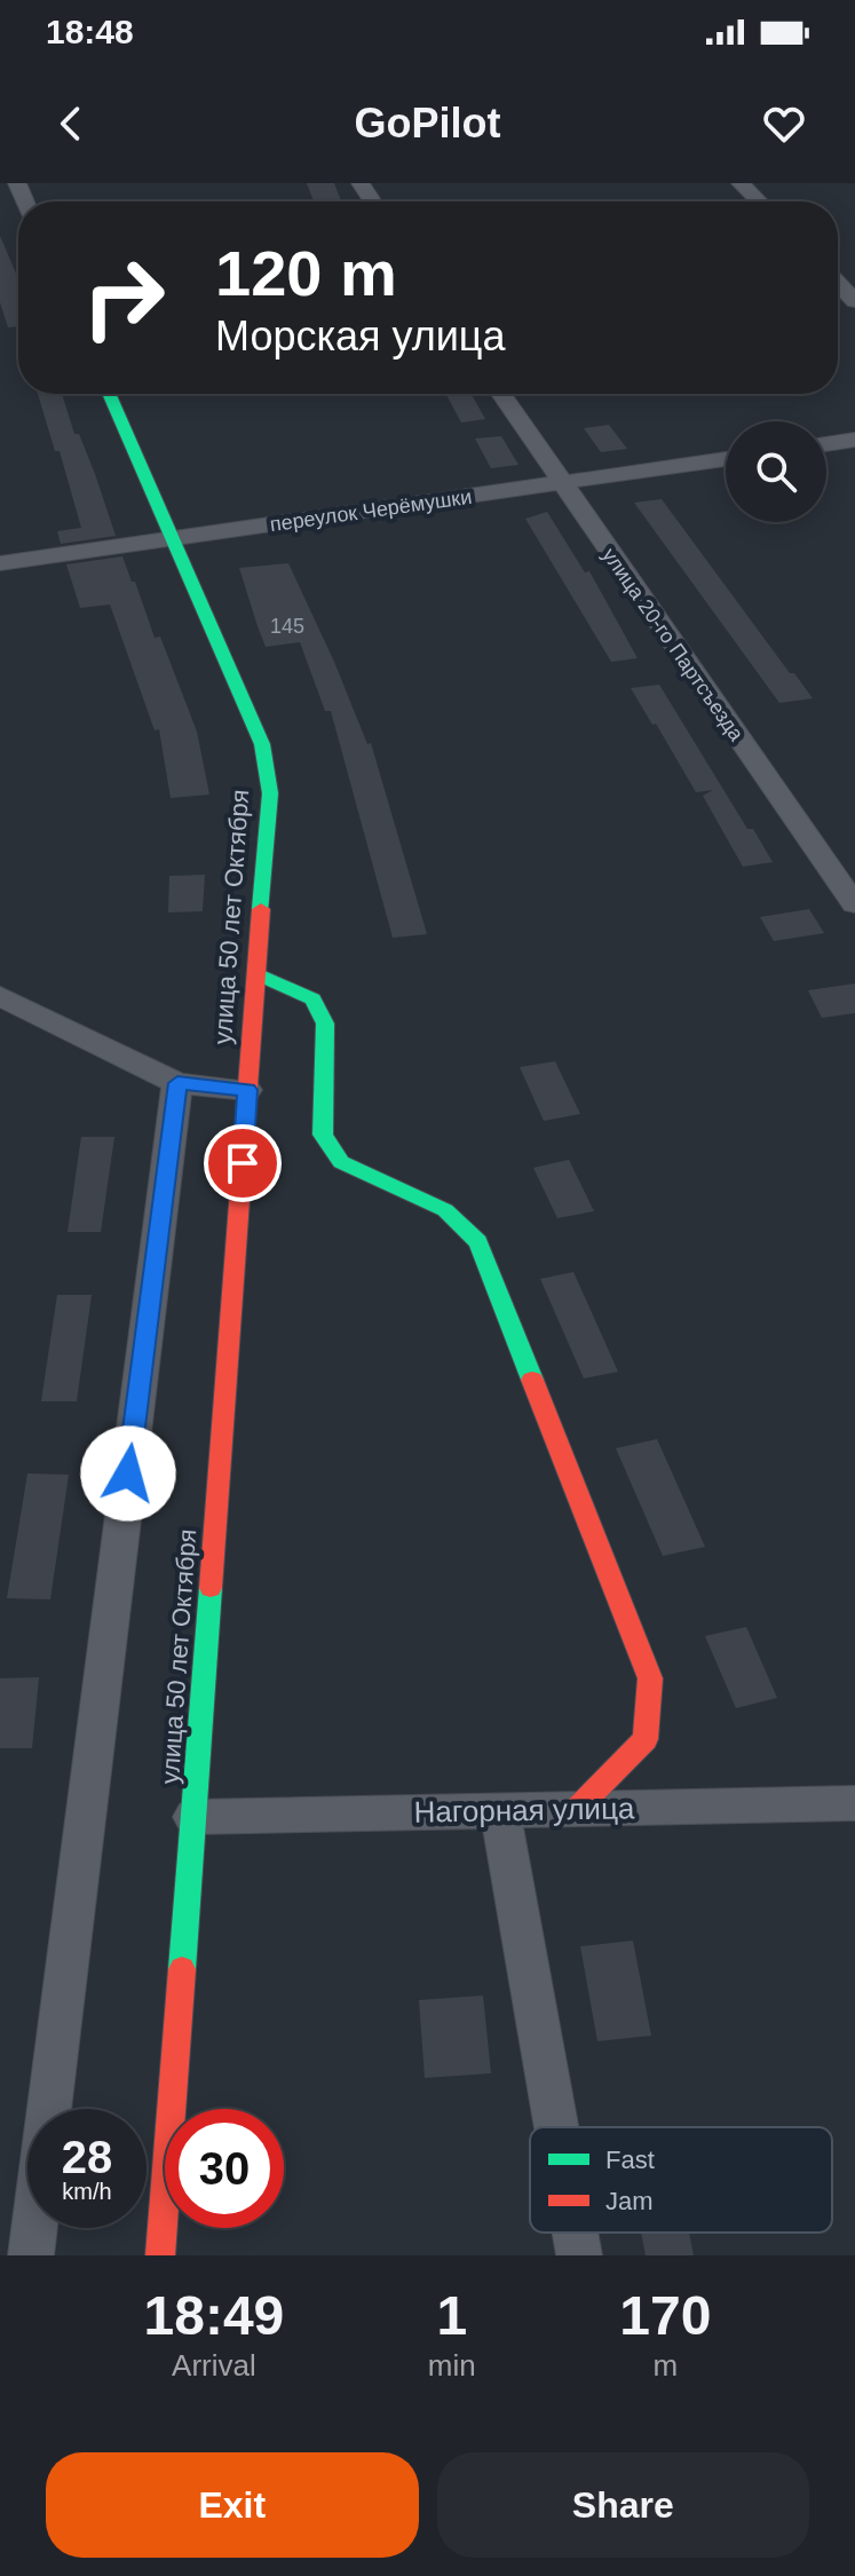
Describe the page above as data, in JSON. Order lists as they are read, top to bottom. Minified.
{"streets":{"street":["переулок Черёмушки","улица 20-го Партсъезда","улица 50 лет Октября","Нагорная улица"]},"crossings":[["переулок Черёмушки","улица 20-го Партсъезда"],["переулок Черёмушки","улица 50 лет Октября"],["улица 50 лет Октября","Нагорная улица"]],"house_numbers":["145"],"legend":["Fast","Jam"],"page":{"status":"18:48","header":"GoPilot","turn":["120 m","Морская улица"],"speed":"28 km/h","limit":"30","eta":["18:49","Arrival","1","min","170","m"],"buttons":["Exit","Share"]}}
